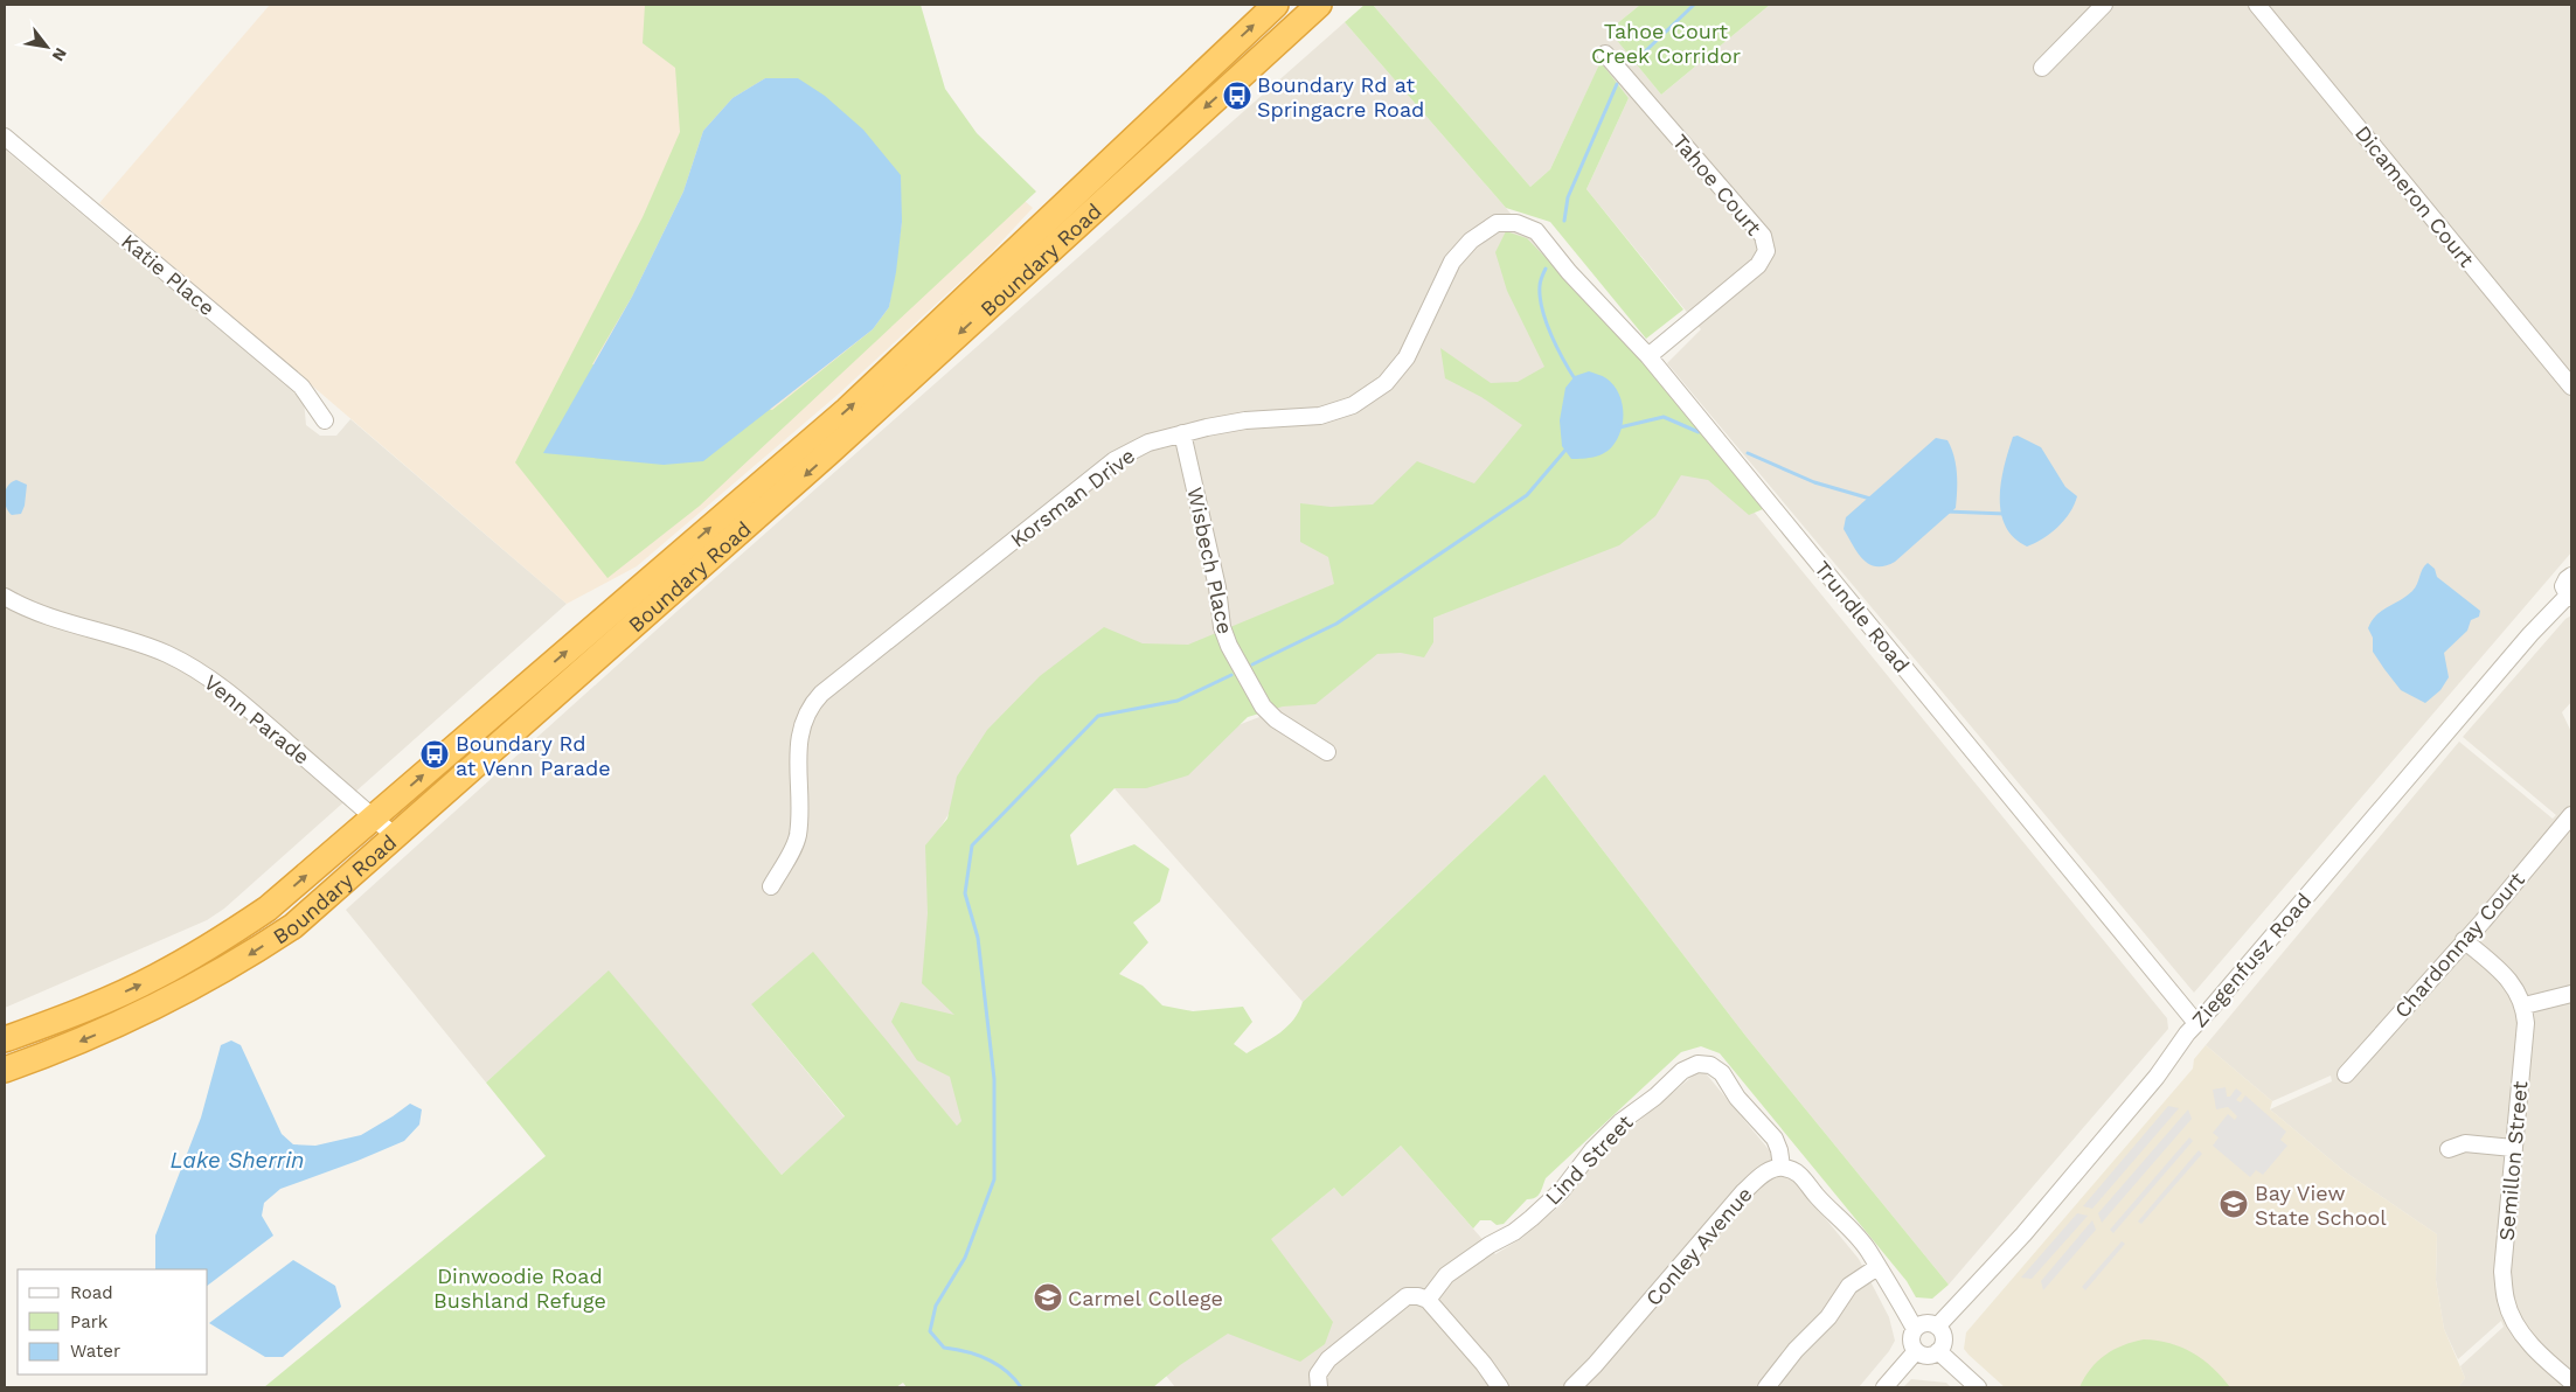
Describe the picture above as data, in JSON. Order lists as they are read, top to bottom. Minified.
{"streets":{"highway":["Boundary Road"],"street":["Tahoe Court","Dicameron Court","Katie Place","Korsman Drive","Wisbech Place","Trundle Road","Venn Parade","Chardonnay Court","Ziegenfusz Road","Lind Street","Semillon Street","Conley Avenue"]},"crossings":[["Tahoe Court","Trundle Road"],["Boundary Road","Venn Parade"],["Korsman Drive","Wisbech Place"],["Korsman Drive","Trundle Road"],["Trundle Road","Ziegenfusz Road"],["Lind Street","Conley Avenue"]],"water":["Lake Sherrin"],"parks":["Tahoe Court Creek Corridor","Dinwoodie Road Bushland Refuge"],"places":{"bus stop":["Boundary Rd at Springacre Road","Boundary Rd at Venn Parade"],"school or university":["Bay View State School","Carmel College"]},"legend":["Road","Park","Water"],"north":"bottom right"}
